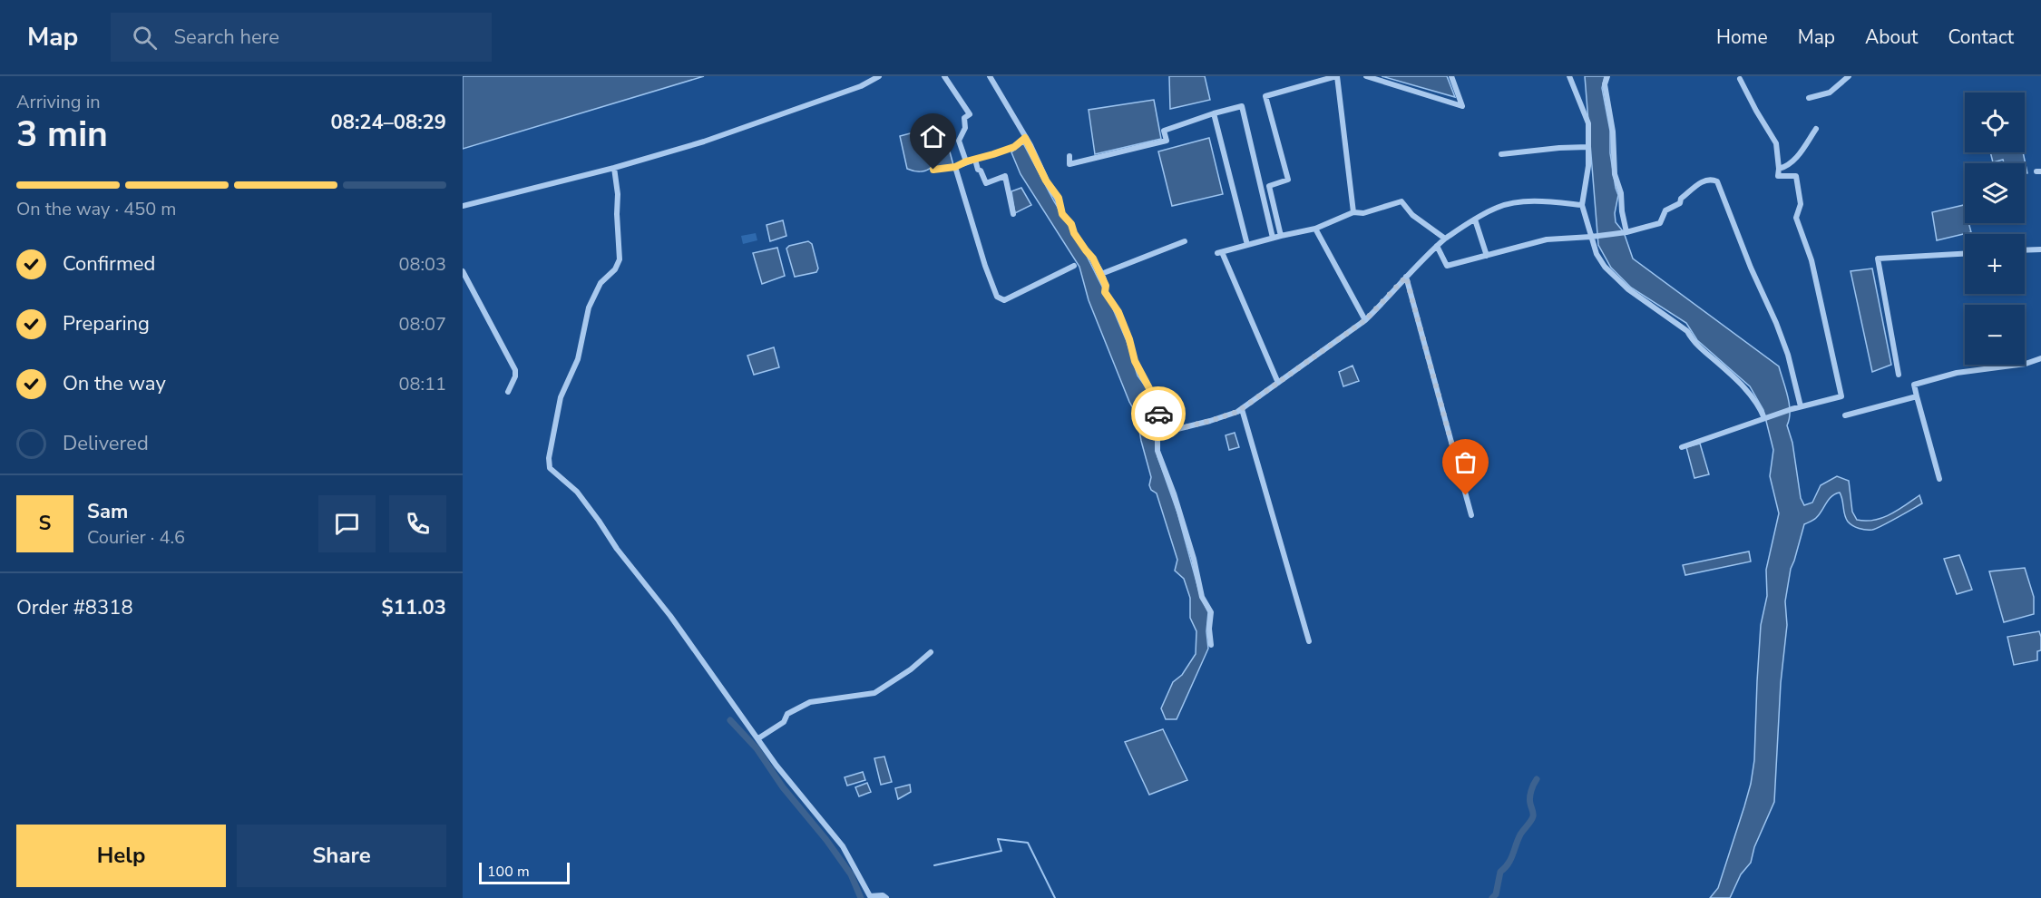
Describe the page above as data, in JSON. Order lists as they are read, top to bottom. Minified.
{"scale_bar":"100 m","page":{"header":"Map","search":"Search here","nav":["Home","Map","About","Contact"],"heading":["3 min","Arriving in","08:24–08:29"],"panel":["Sam","Courier · 4.6","Order #8318","$11.03"],"map_buttons":["+","−"],"bar":"On the way · 450 m","list":[["Confirmed","08:03"],["Preparing","08:07"],["On the way","08:11"],"Delivered"],"round":"S","buttons":["Help","Share"],"scale":"100 m"}}
